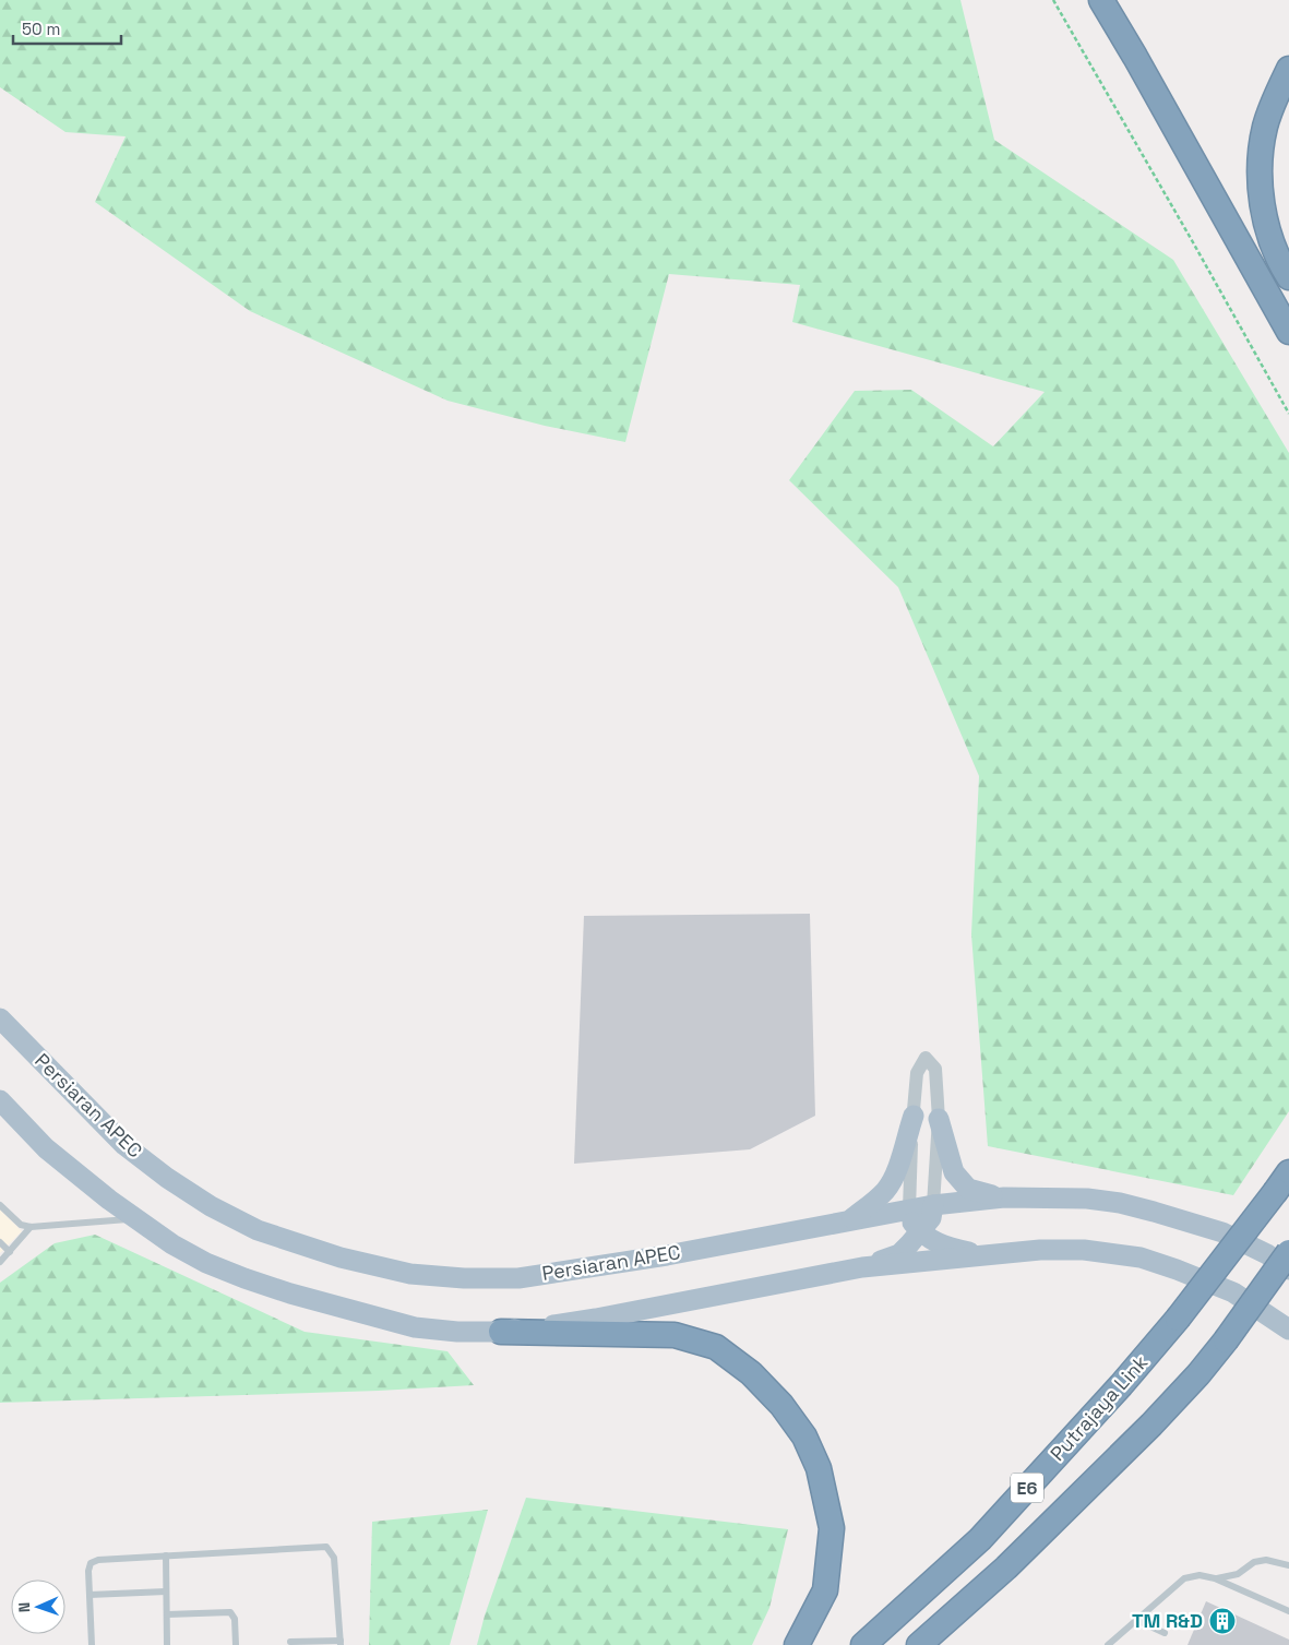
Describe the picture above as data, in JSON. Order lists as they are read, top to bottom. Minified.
{"streets":{"highway":["Putrajaya Link","E6"],"main road":["Persiaran APEC"]},"places":{"building":["TM R&D"]},"scale_bar":"50 m","north":"left"}
